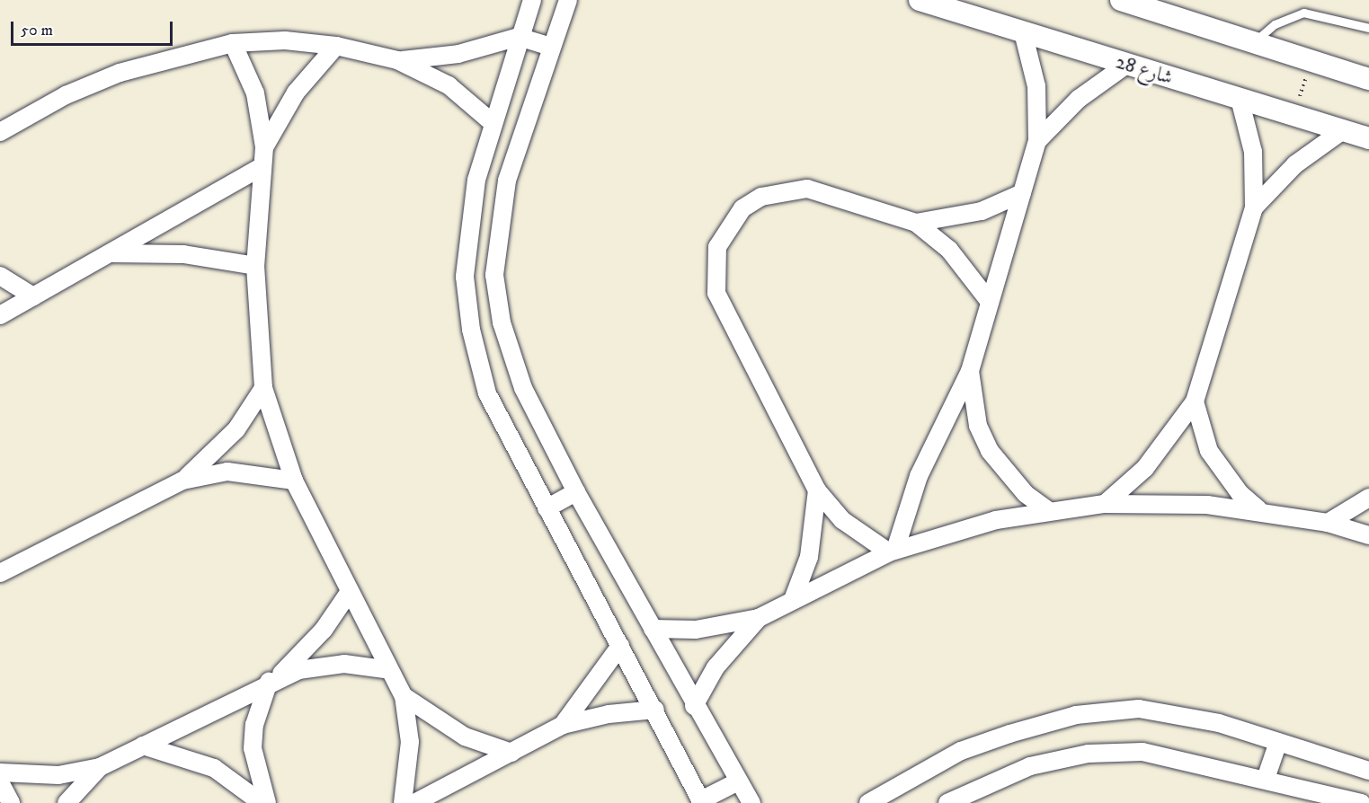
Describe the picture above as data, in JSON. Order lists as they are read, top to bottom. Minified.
{"streets":{"street":["شارع 28"]},"scale_bar":"50 m"}
